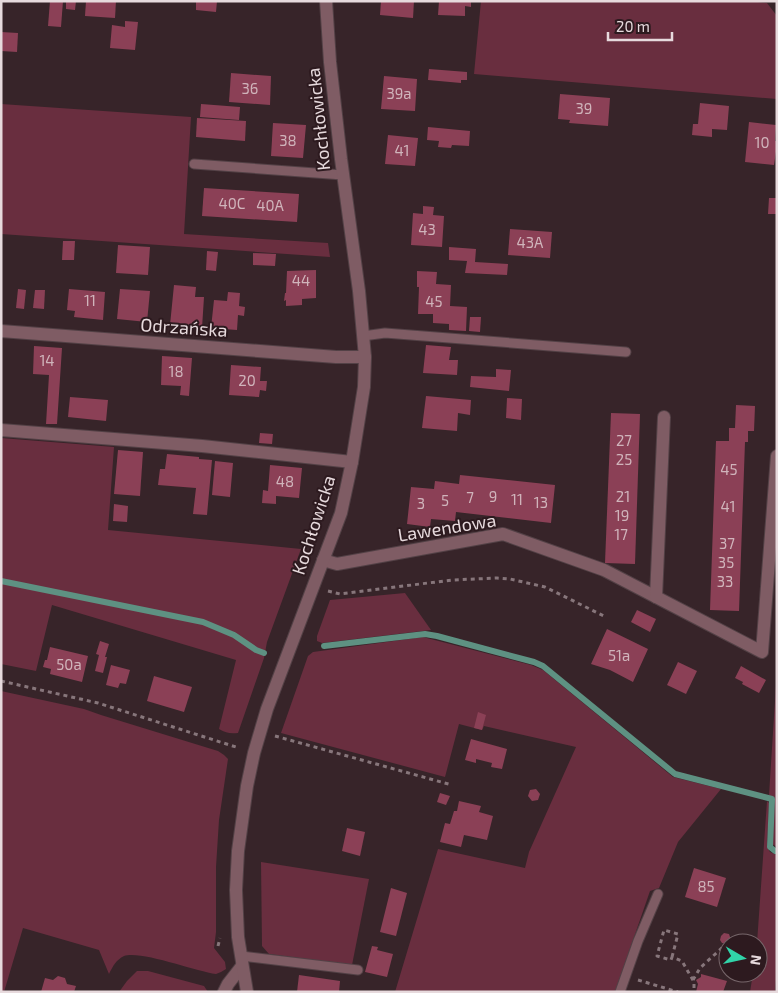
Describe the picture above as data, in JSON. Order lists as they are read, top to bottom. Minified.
{"streets":{"street":["Kochłowicka","Odrzańska","Lawendowa"]},"crossings":[["Kochłowicka","Odrzańska"],["Kochłowicka","Lawendowa"]],"house_numbers":["36","39a","39","38","10","41","40C","40A","43","43A","44","11","45","14","18","20","27","25","45","48","9","21","7","11","5","13","3","41","19","17","37","35","33","51a","50a","85"],"scale_bar":"20 m","north":"right"}
